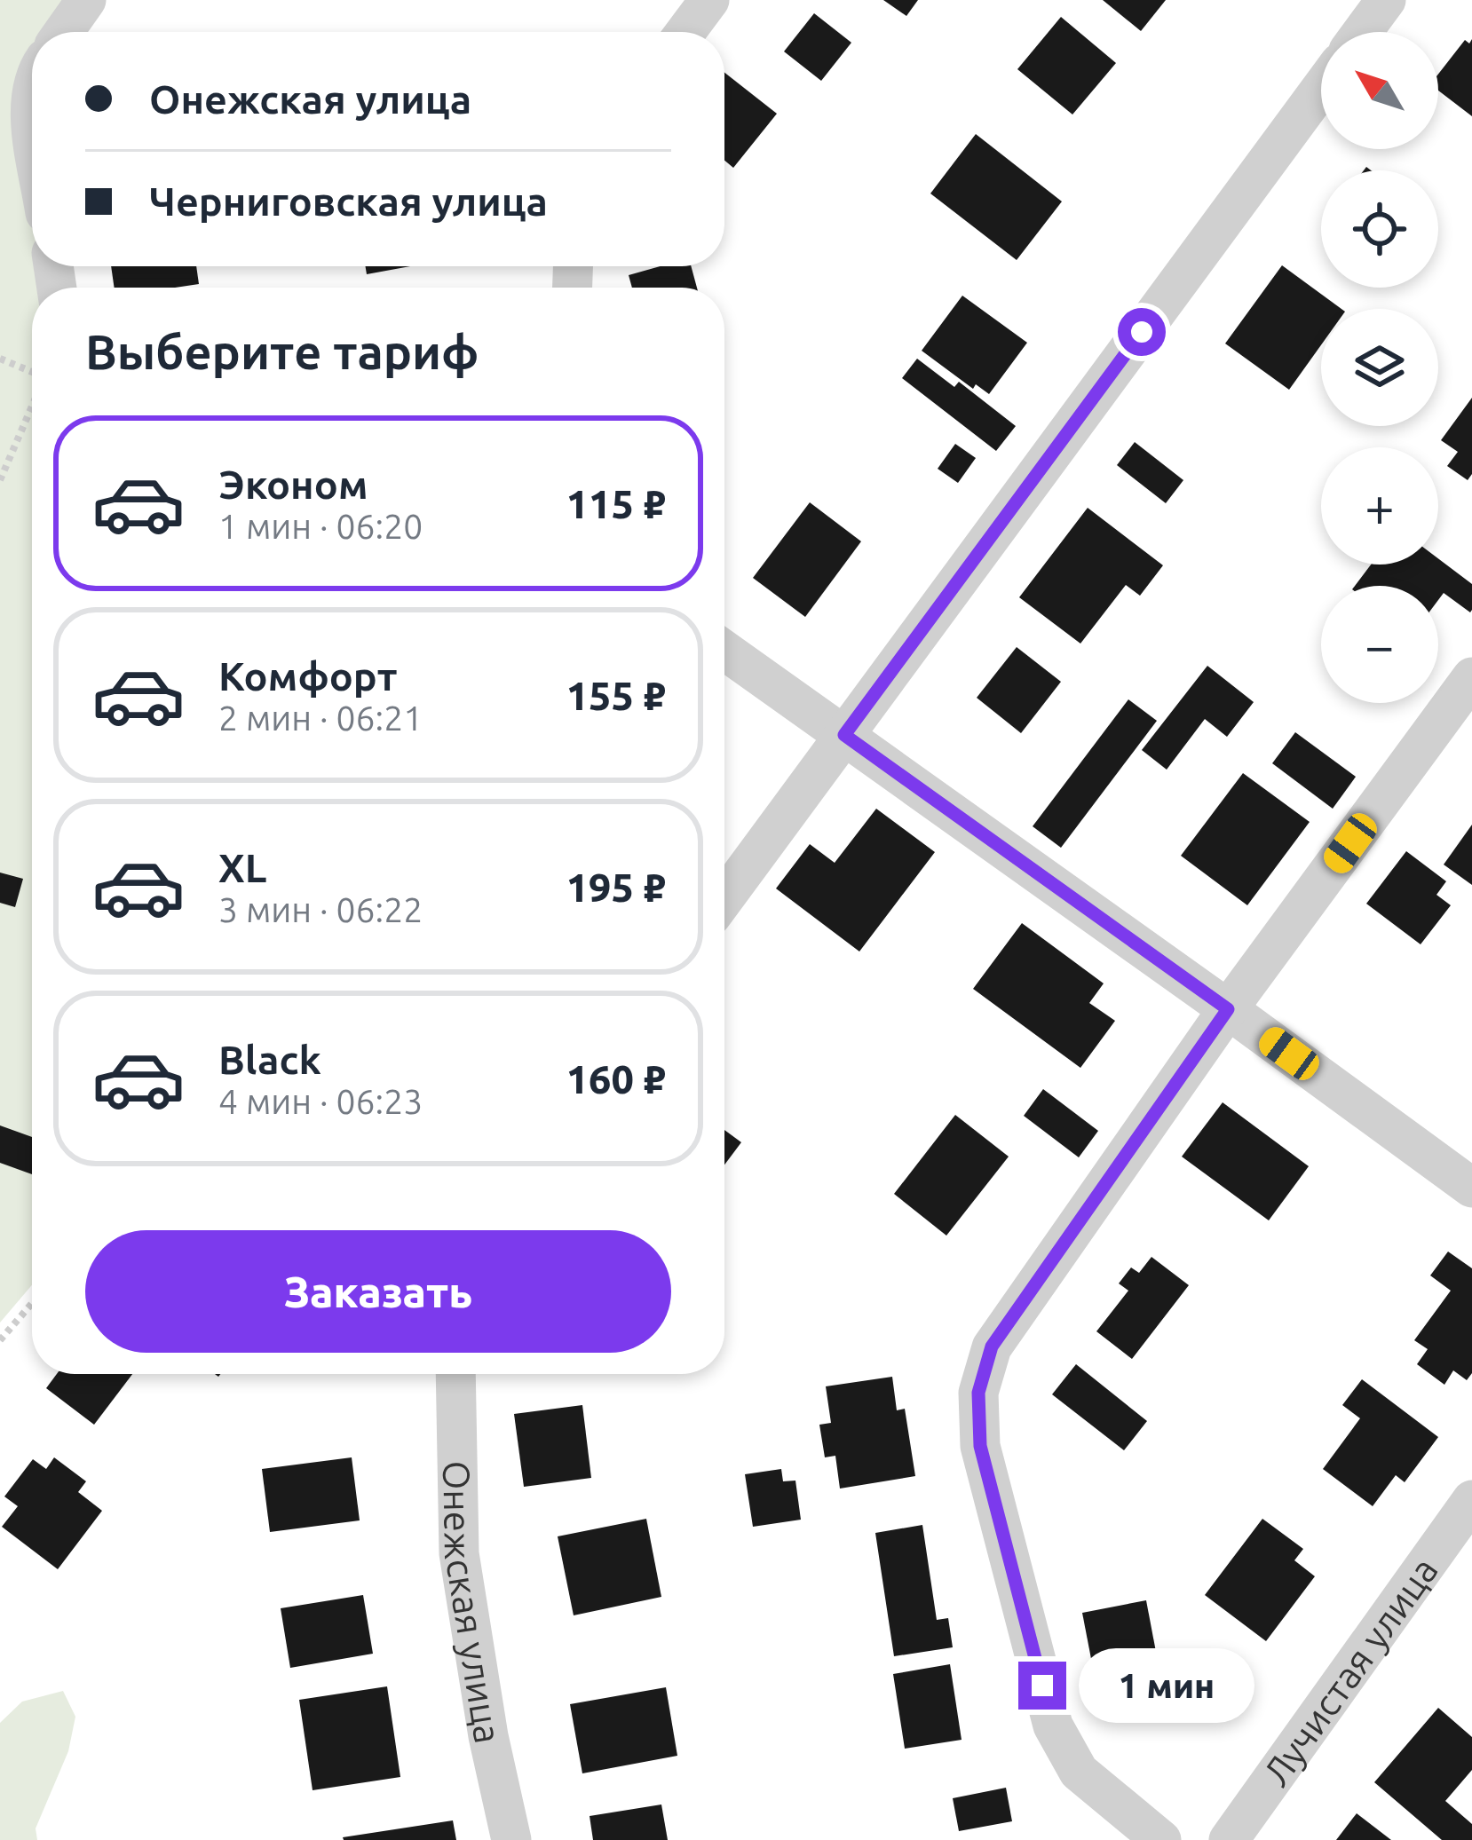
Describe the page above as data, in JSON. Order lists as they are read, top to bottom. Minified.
{"streets":{"street":["Онежская улица","Лучистая улица"]},"north":"top left","page":{"map_buttons":["+","−"],"banner":["Онежская улица","Черниговская улица"],"heading":"Выберите тариф","list":[{"name":"Эконом","note":"1 мин · 06:20","value":"115 ₽"},{"name":"Комфорт","note":"2 мин · 06:21","value":"155 ₽"},{"name":"XL","note":"3 мин · 06:22","value":"195 ₽"},{"name":"Black","note":"4 мин · 06:23","value":"160 ₽"}],"buttons":"Заказать","bubble":"1 мин"}}
